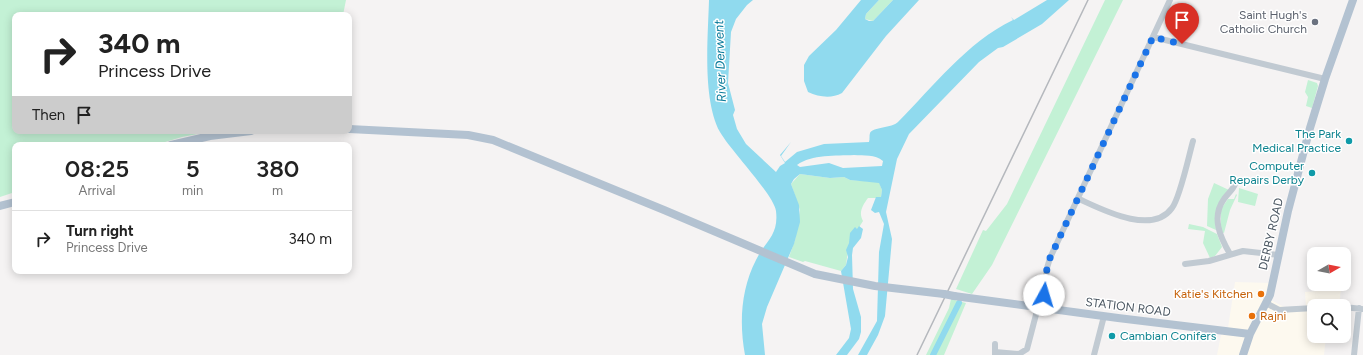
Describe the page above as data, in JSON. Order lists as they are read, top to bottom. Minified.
{"streets":{"main road":["DERBY ROAD","STATION ROAD"]},"crossings":[["DERBY ROAD","STATION ROAD"]],"water":["River Derwent"],"places":["Saint Hugh's Catholic Church","The Park Medical Practice","Computer Repairs Derby","Katie's Kitchen","Rajni","Cambian Conifers"],"north":"right","page":{"turn":["340 m","Princess Drive"],"then":"Then","eta":["08:25","Arrival","5","min","380","m"],"list":[{"name":"Turn right","note":"Princess Drive","value":"340 m"}]}}
